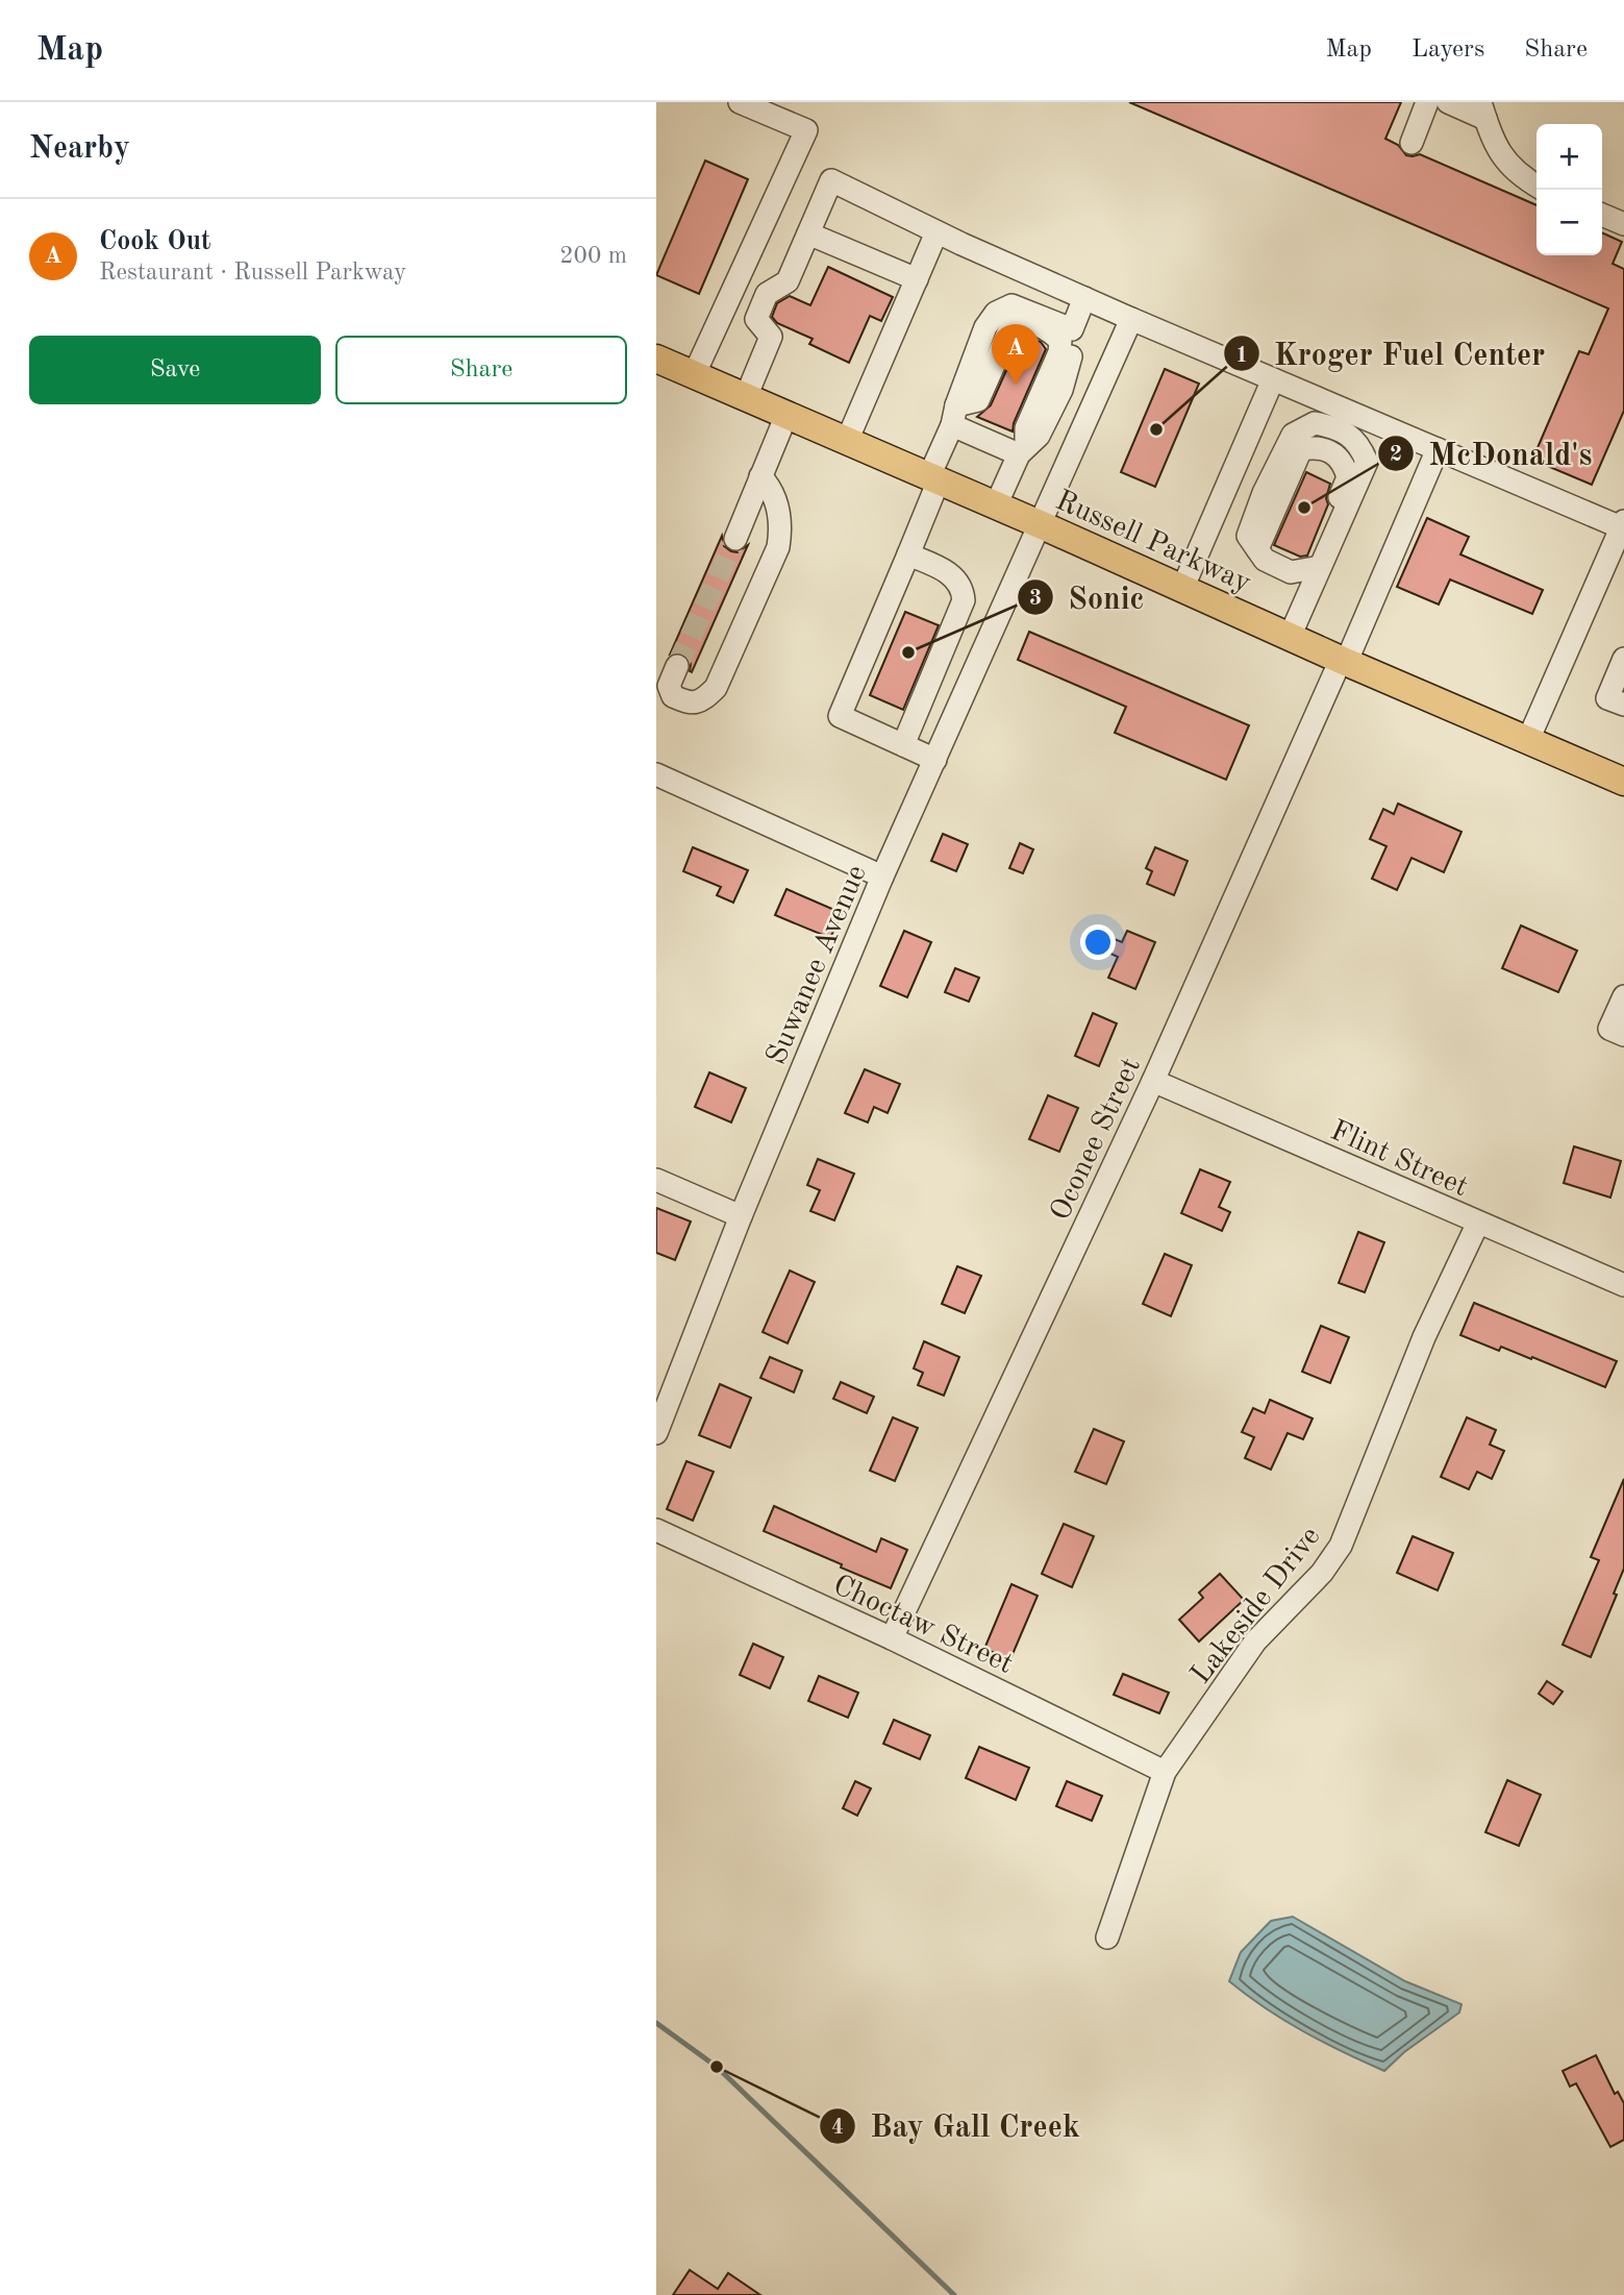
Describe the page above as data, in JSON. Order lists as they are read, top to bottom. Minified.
{"streets":{"main road":["Russell Parkway"],"street":["Suwanee Avenue","Oconee Street","Flint Street","Lakeside Drive","Choctaw Street"]},"crossings":[["Russell Parkway","Suwanee Avenue"],["Russell Parkway","Oconee Street"],["Oconee Street","Flint Street"],["Oconee Street","Choctaw Street"],["Flint Street","Lakeside Drive"],["Lakeside Drive","Choctaw Street"]],"places":["Kroger Fuel Center","McDonald's","Sonic","Bay Gall Creek"],"page":{"header":"Map","nav":["Map","Layers","Share"],"heading":"Nearby","map_buttons":["+","−"],"list":[{"mark":"A","name":"Cook Out","note":"Restaurant · Russell Parkway","value":"200 m"}],"buttons":["Save","Share"],"pins":"A"}}
